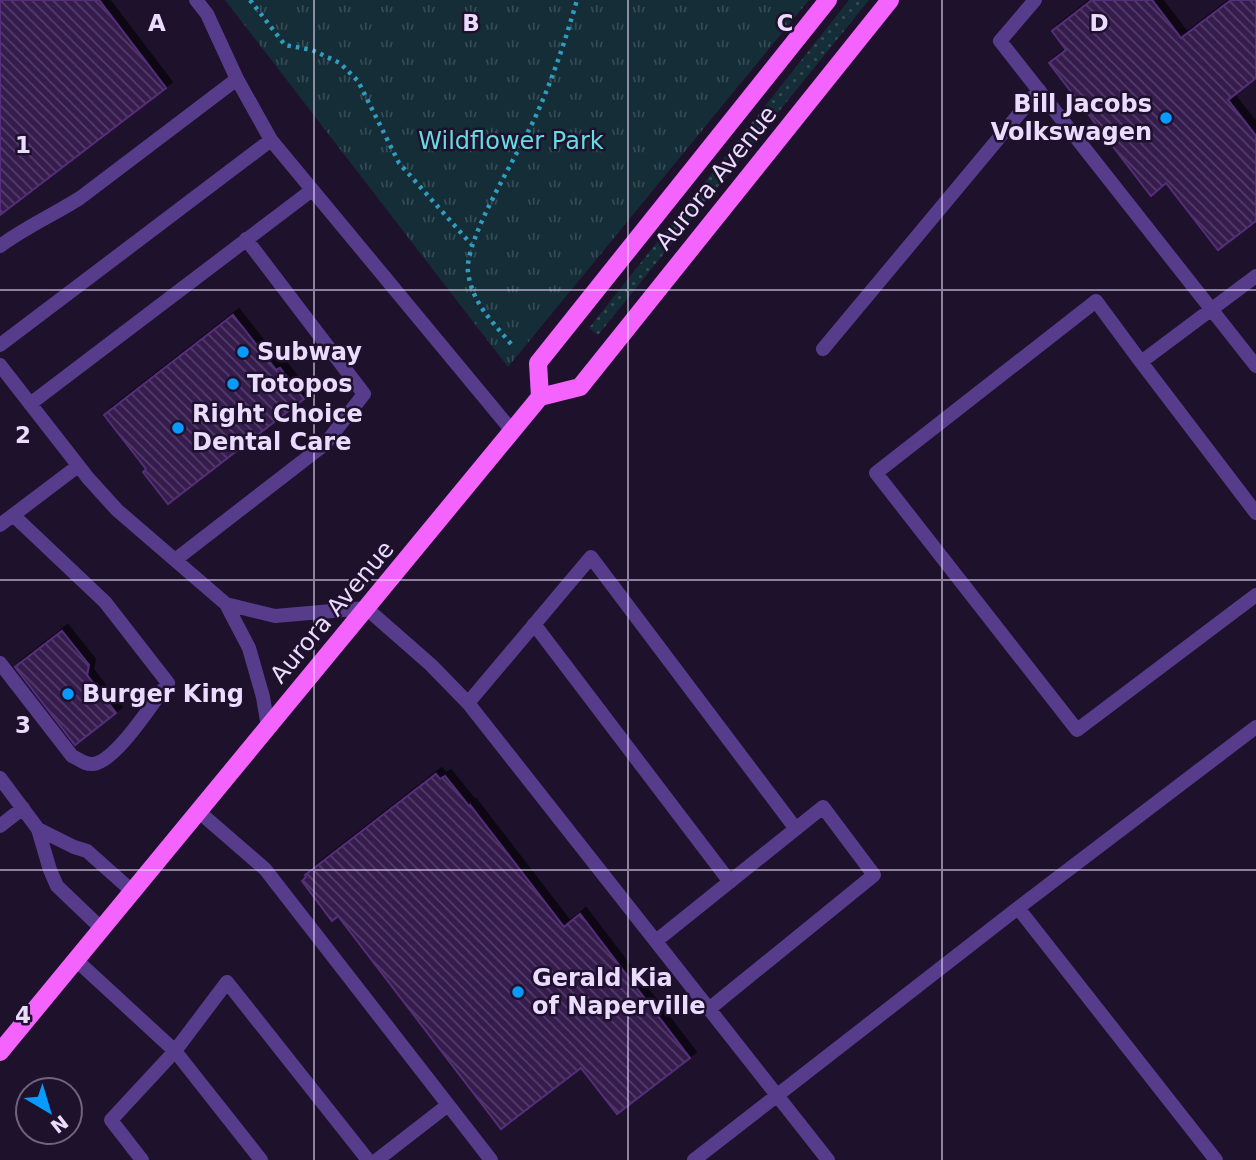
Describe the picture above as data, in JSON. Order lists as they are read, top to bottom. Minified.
{"streets":{"main road":["Aurora Avenue"]},"parks":["Wildflower Park"],"places":["Bill Jacobs Volkswagen","Subway","Totopos","Right Choice Dental Care","Burger King","Gerald Kia of Naperville"],"north":"bottom right","grid":{"columns":["A","B","C","D"],"rows":["1","2","3","4"]}}
